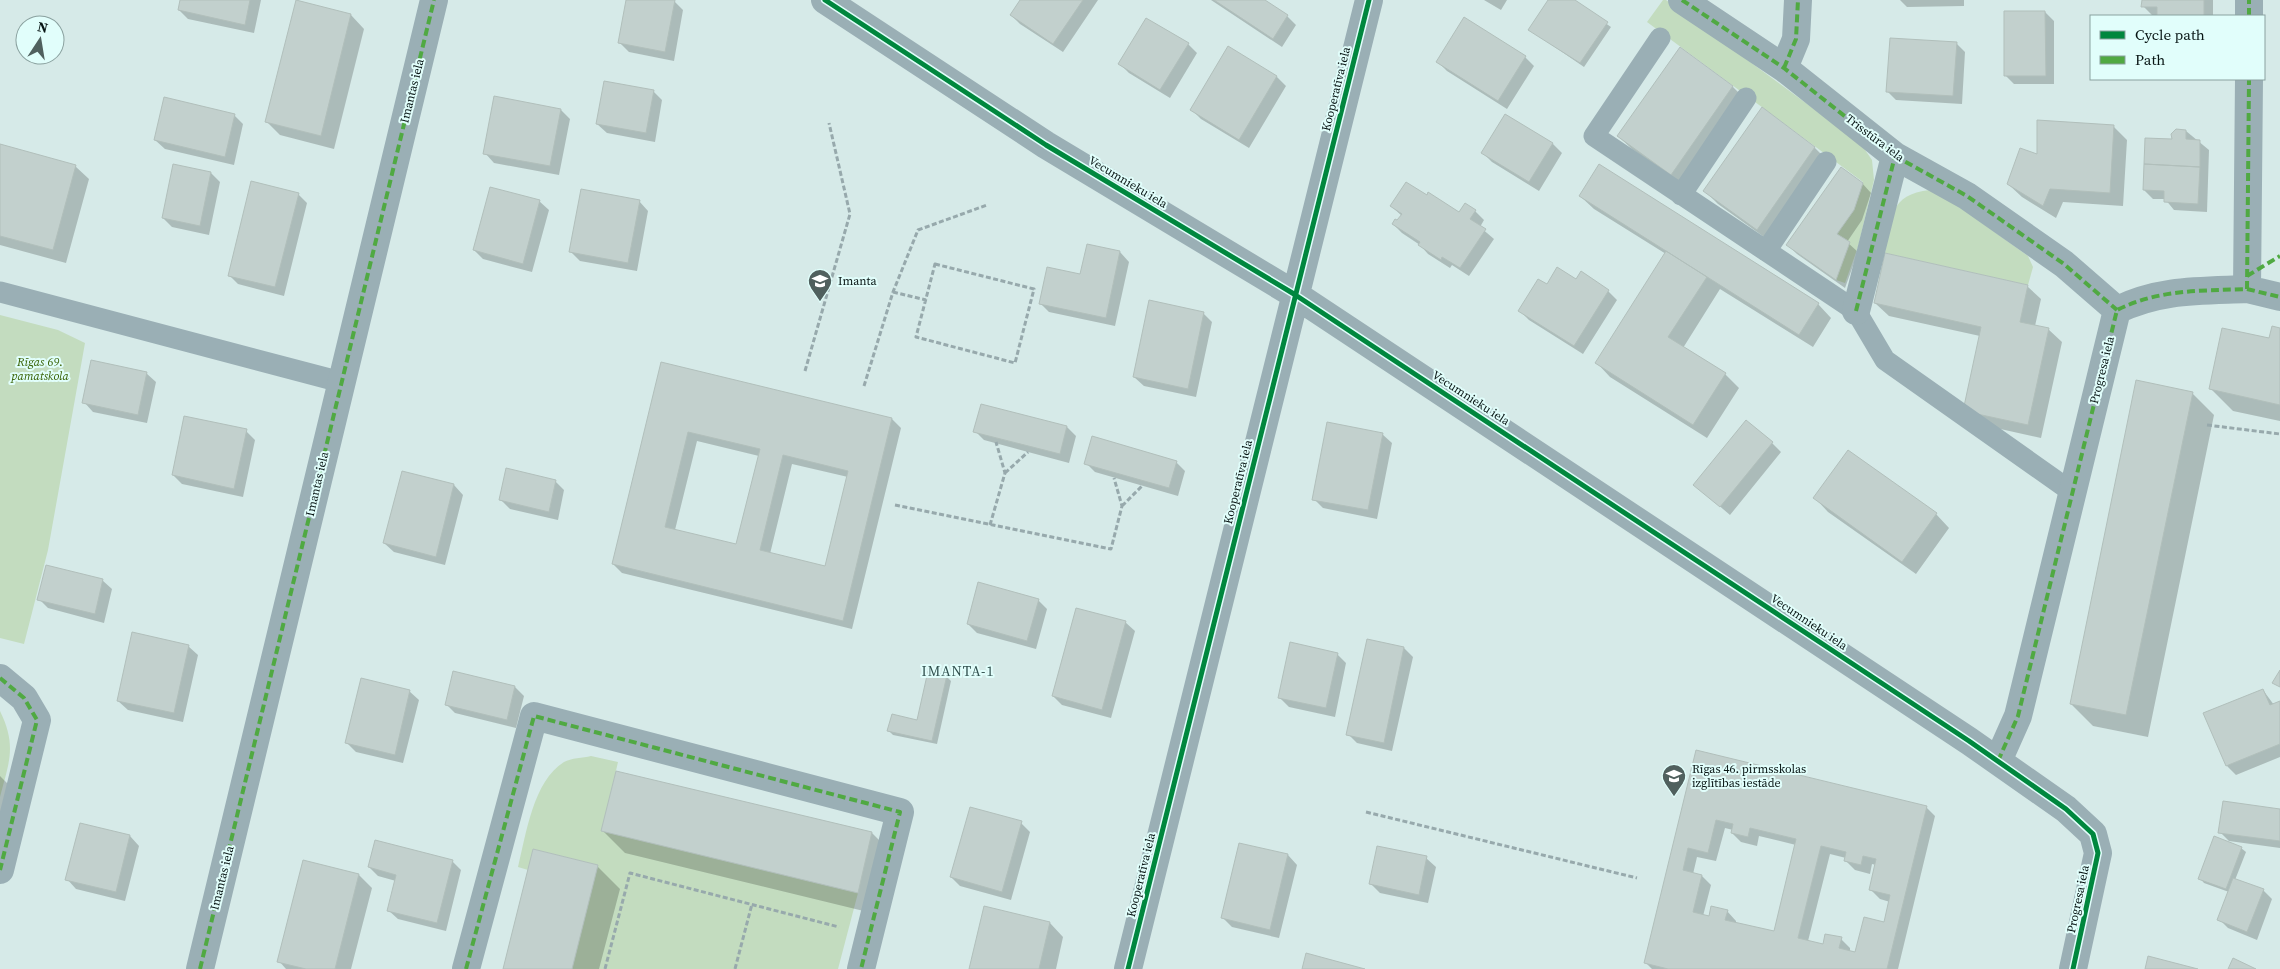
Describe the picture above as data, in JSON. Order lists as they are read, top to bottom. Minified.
{"streets":{"street":["Kooperatīva iela","Imantas iela","Trīsstūra iela","Vecumnieku iela","Progresa iela"]},"crossings":[["Kooperatīva iela","Vecumnieku iela"],["Trīsstūra iela","Progresa iela"],["Vecumnieku iela","Progresa iela"]],"districts":["IMANTA-1"],"parks":["Rīgas 69. pamatskola"],"places":{"school or university":["Imanta","Rīgas 46. pirmsskolas izglītības iestāde"]},"legend":["Cycle path","Path"],"north":"top"}
